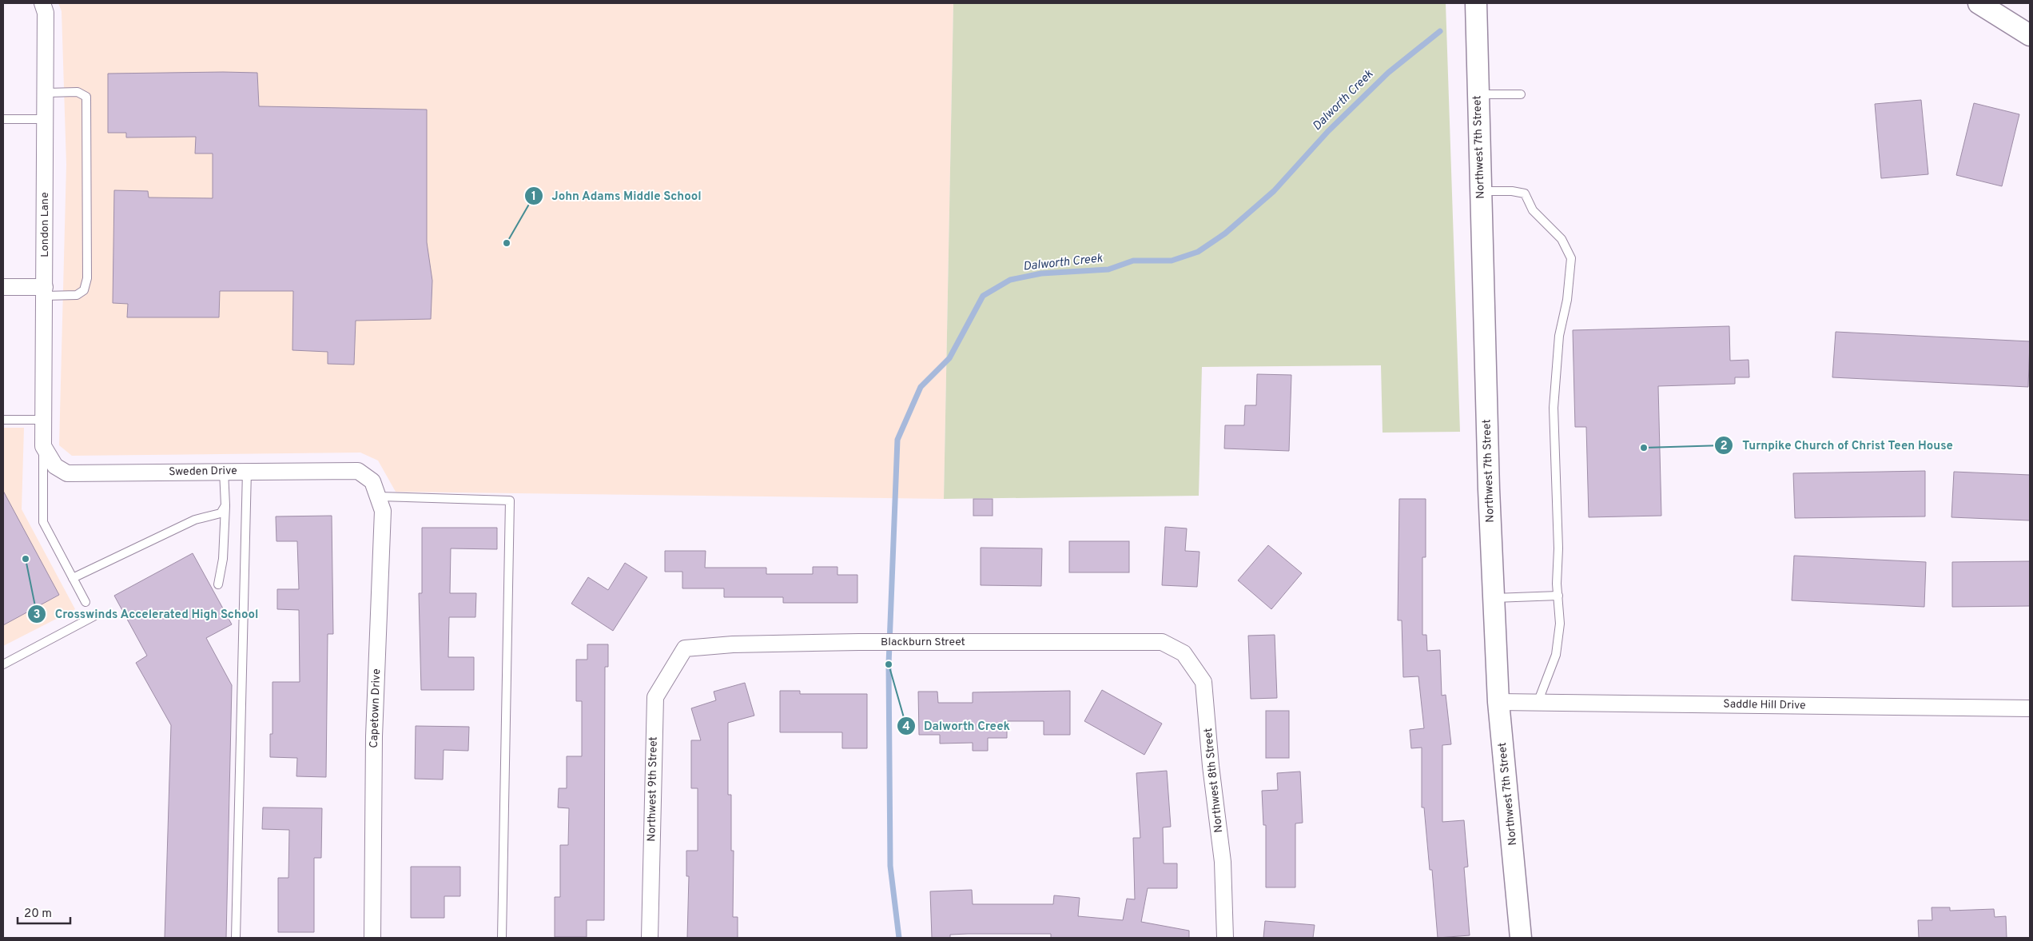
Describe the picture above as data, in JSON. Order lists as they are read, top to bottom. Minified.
{"streets":{"street":["Northwest 7th Street","London Lane","Sweden Drive","Blackburn Street","Saddle Hill Drive","Capetown Drive","Northwest 8th Street","Northwest 9th Street"]},"crossings":[["Northwest 7th Street","Saddle Hill Drive"],["London Lane","Sweden Drive"],["Sweden Drive","Capetown Drive"],["Blackburn Street","Northwest 8th Street"],["Blackburn Street","Northwest 9th Street"]],"water":["Dalworth Creek"],"places":["John Adams Middle School","Turnpike Church of Christ Teen House","Crosswinds Accelerated High School","Dalworth Creek"],"scale_bar":"20 m"}
